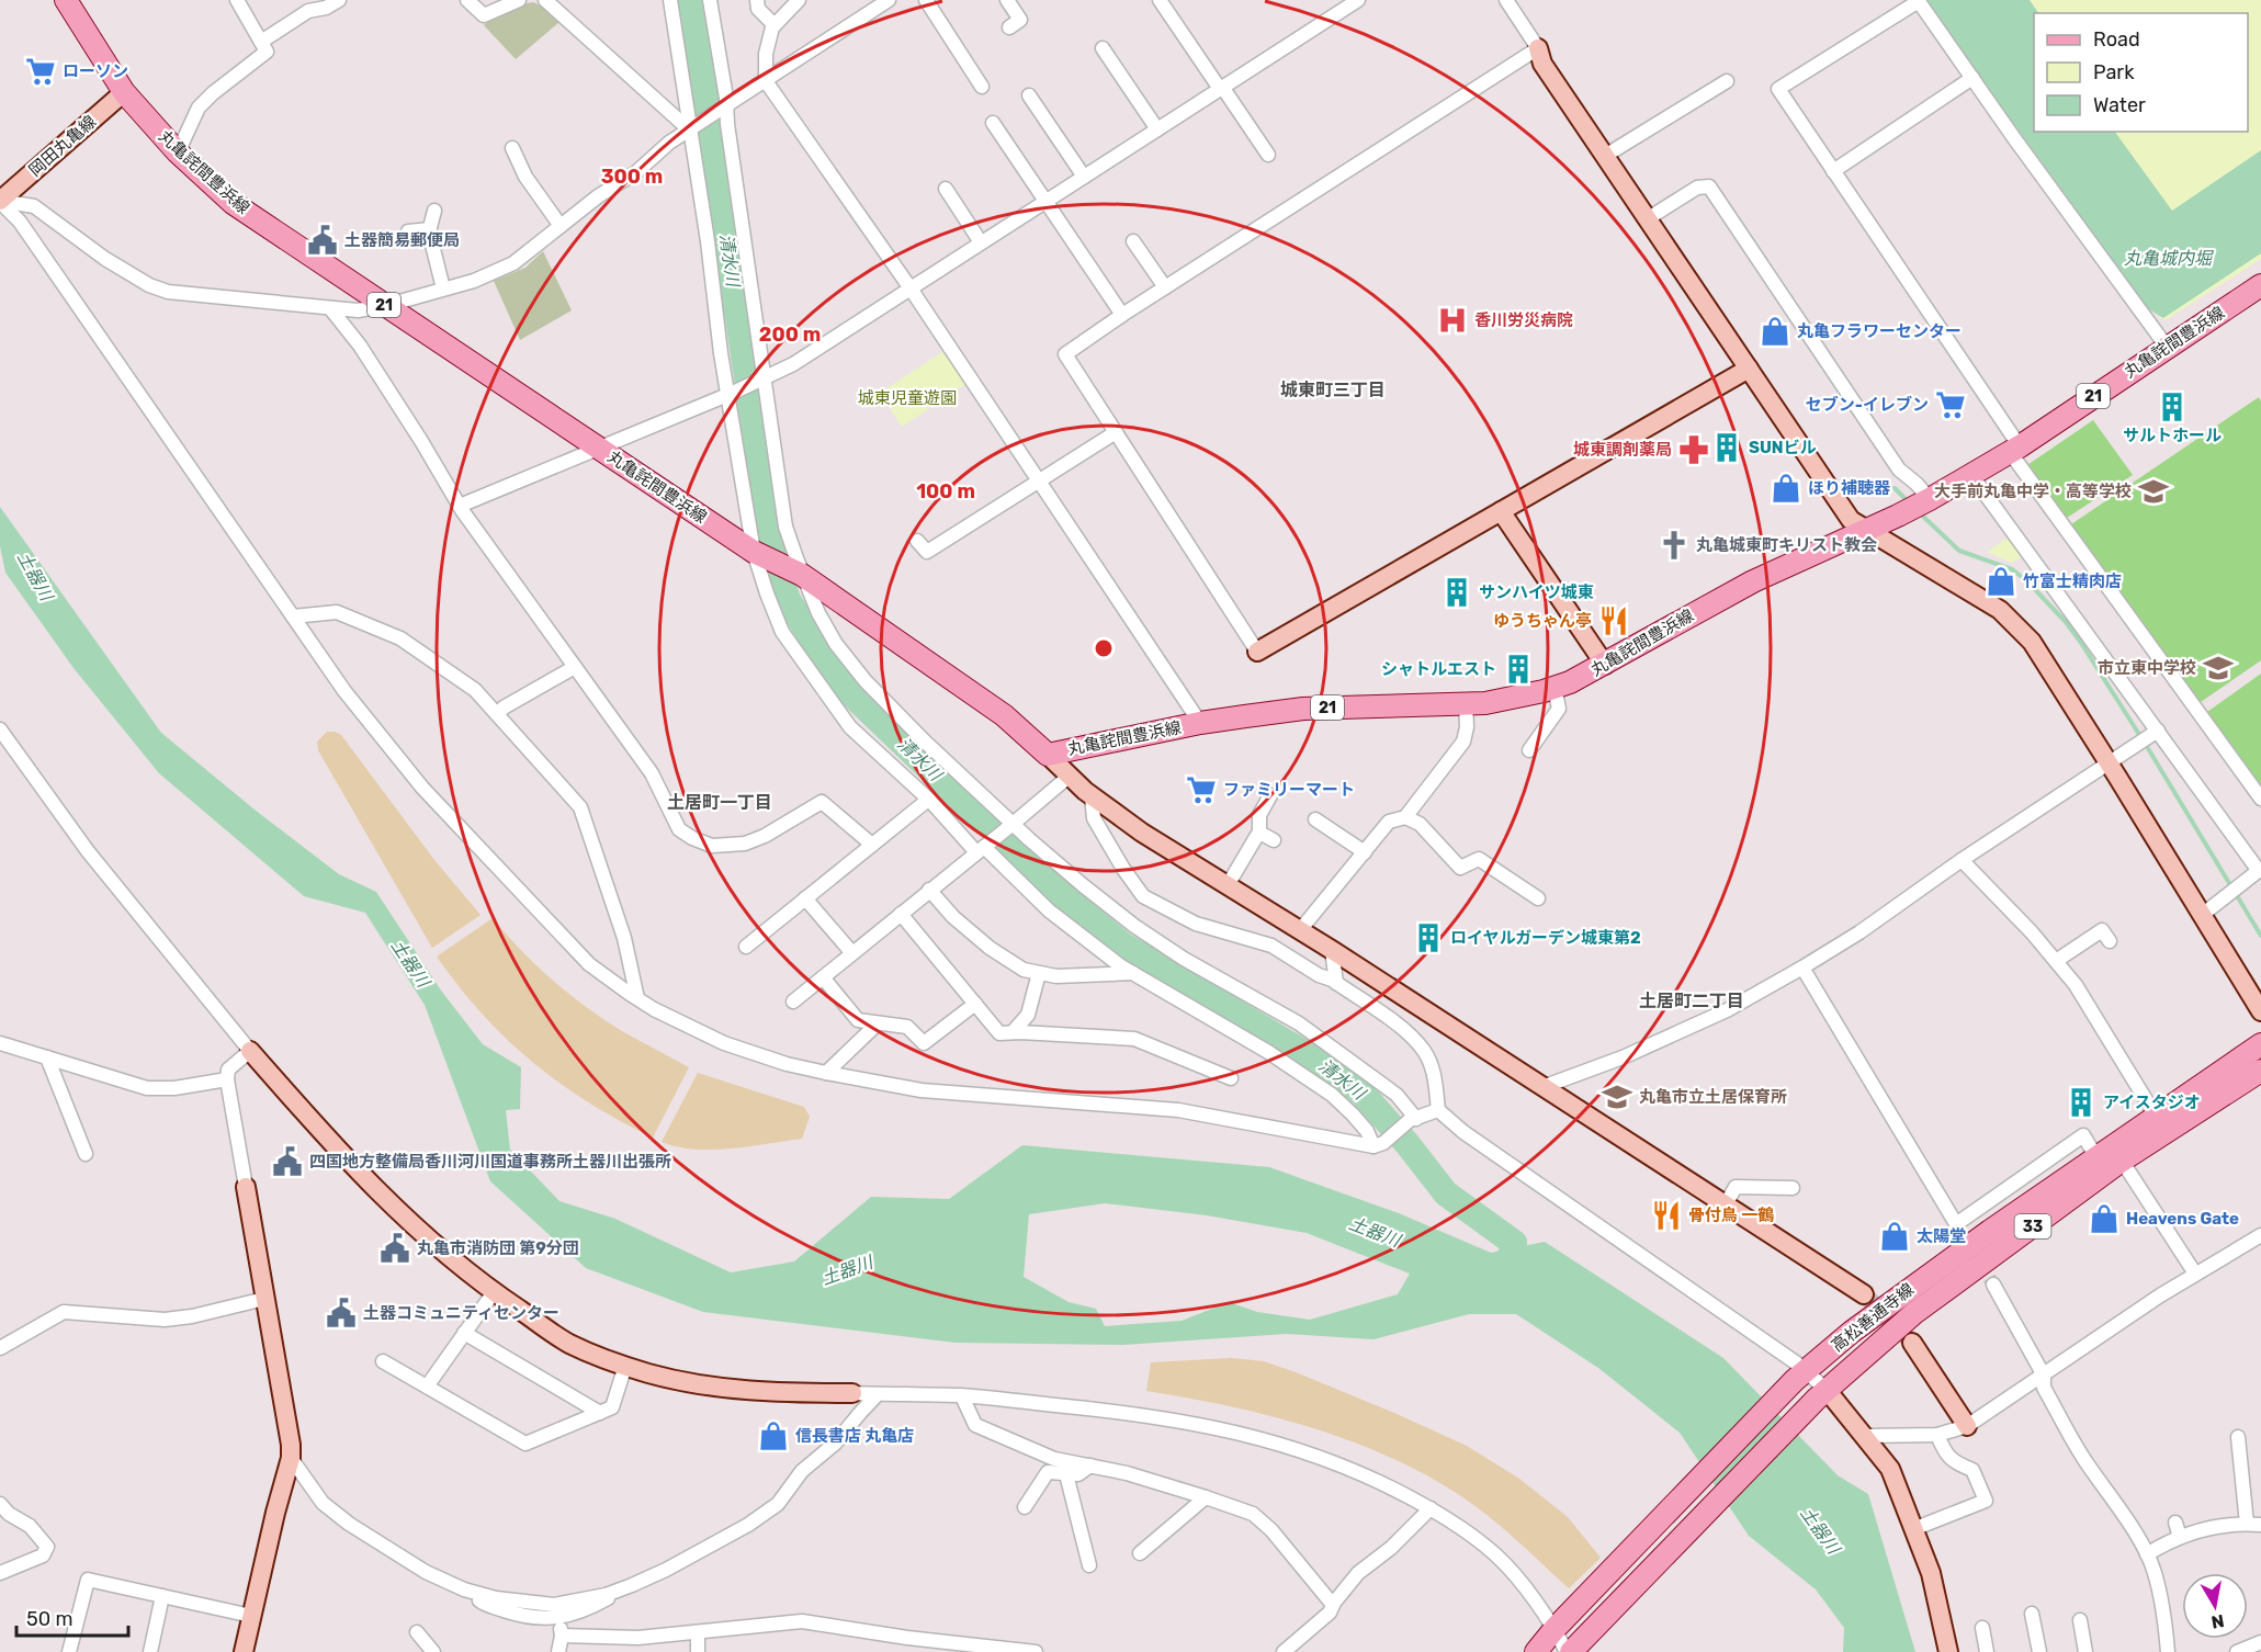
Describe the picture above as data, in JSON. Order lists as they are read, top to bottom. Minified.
{"streets":{"main road":["丸亀詫間豊浜線","21","33","高松善通寺線"],"street":["岡田丸亀線"]},"crossings":[["岡田丸亀線","丸亀詫間豊浜線"]],"districts":["城東町三丁目","土居町一丁目","土居町二丁目"],"water":["丸亀城内堀","清水川","土器川"],"parks":["城東児童遊園"],"places":{"supermarket":["ローソン","セブン-イレブン","ファミリーマート"],"public building":["土器簡易郵便局","四国地方整備局香川河川国道事務所土器川出張所","丸亀市消防団 第9分団","土器コミュニティセンター"],"hospital":["香川労災病院"],"shop":["丸亀フラワーセンター","ほり補聴器","竹富士精肉店","Heavens Gate","太陽堂","信長書店 丸亀店"],"building":["サルトホール","SUNビル","サンハイツ城東","シャトルエスト","ロイヤルガーデン城東第2","アイスタジオ"],"pharmacy":["城東調剤薬局"],"school or university":["大手前丸亀中学・高等学校","市立東中学校","丸亀市立土居保育所"],"church":["丸亀城東町キリスト教会"],"restaurant":["ゆうちゃん亭","骨付鳥 一鶴"]},"legend":["Road","Park","Water"],"scale_bar":"50 m","north":"bottom","rings":["300 m","200 m","100 m"]}
